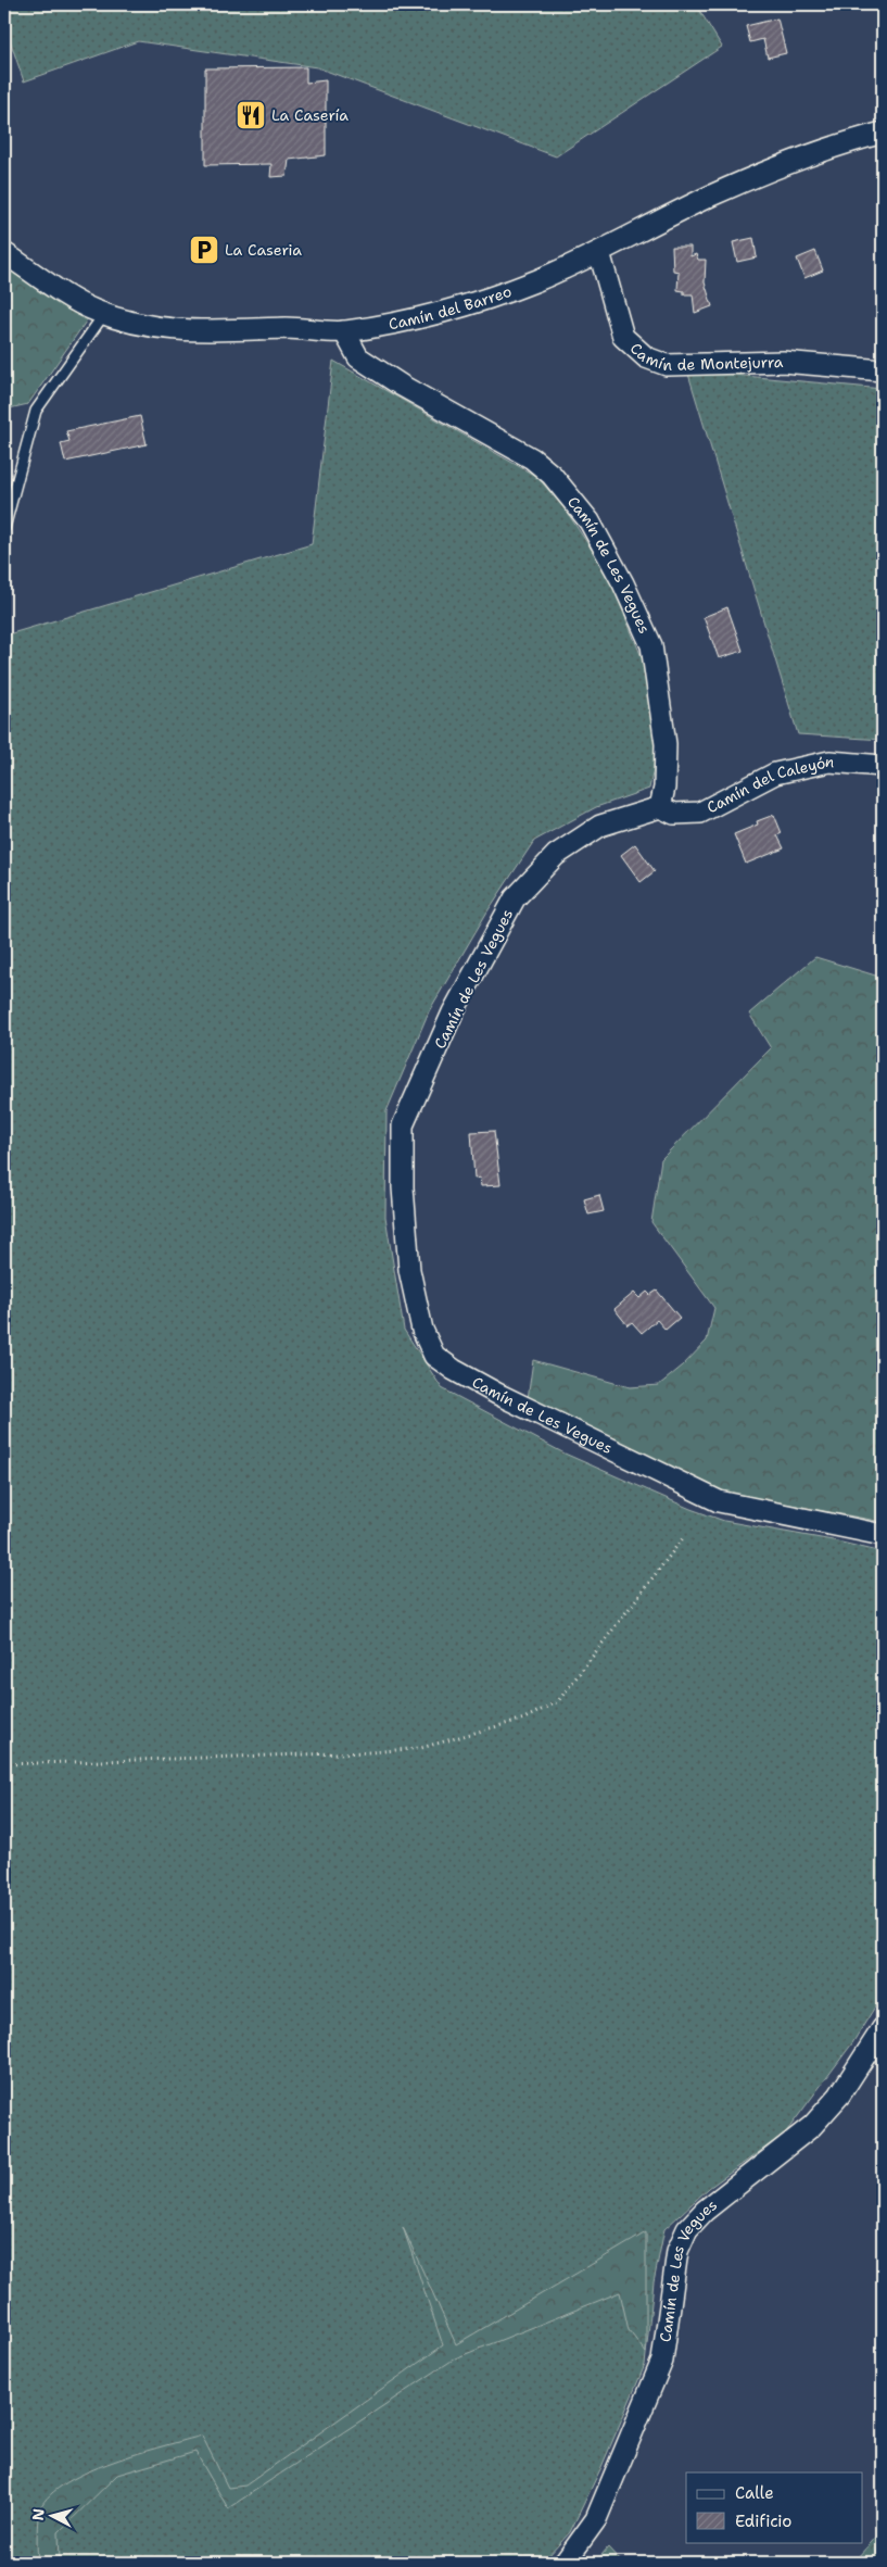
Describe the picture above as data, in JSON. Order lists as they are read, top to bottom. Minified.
{"streets":{"street":["Camín del Barreo","Camín de Montejurra","Camín de Les Vegues","Camín del Caleyón"]},"crossings":[["Camín del Barreo","Camín de Montejurra"],["Camín del Barreo","Camín de Les Vegues"],["Camín de Les Vegues","Camín del Caleyón"]],"places":{"restaurant":["La Casería"],"parking":["La Caseria"]},"legend":["Calle","Edificio"],"north":"left"}
